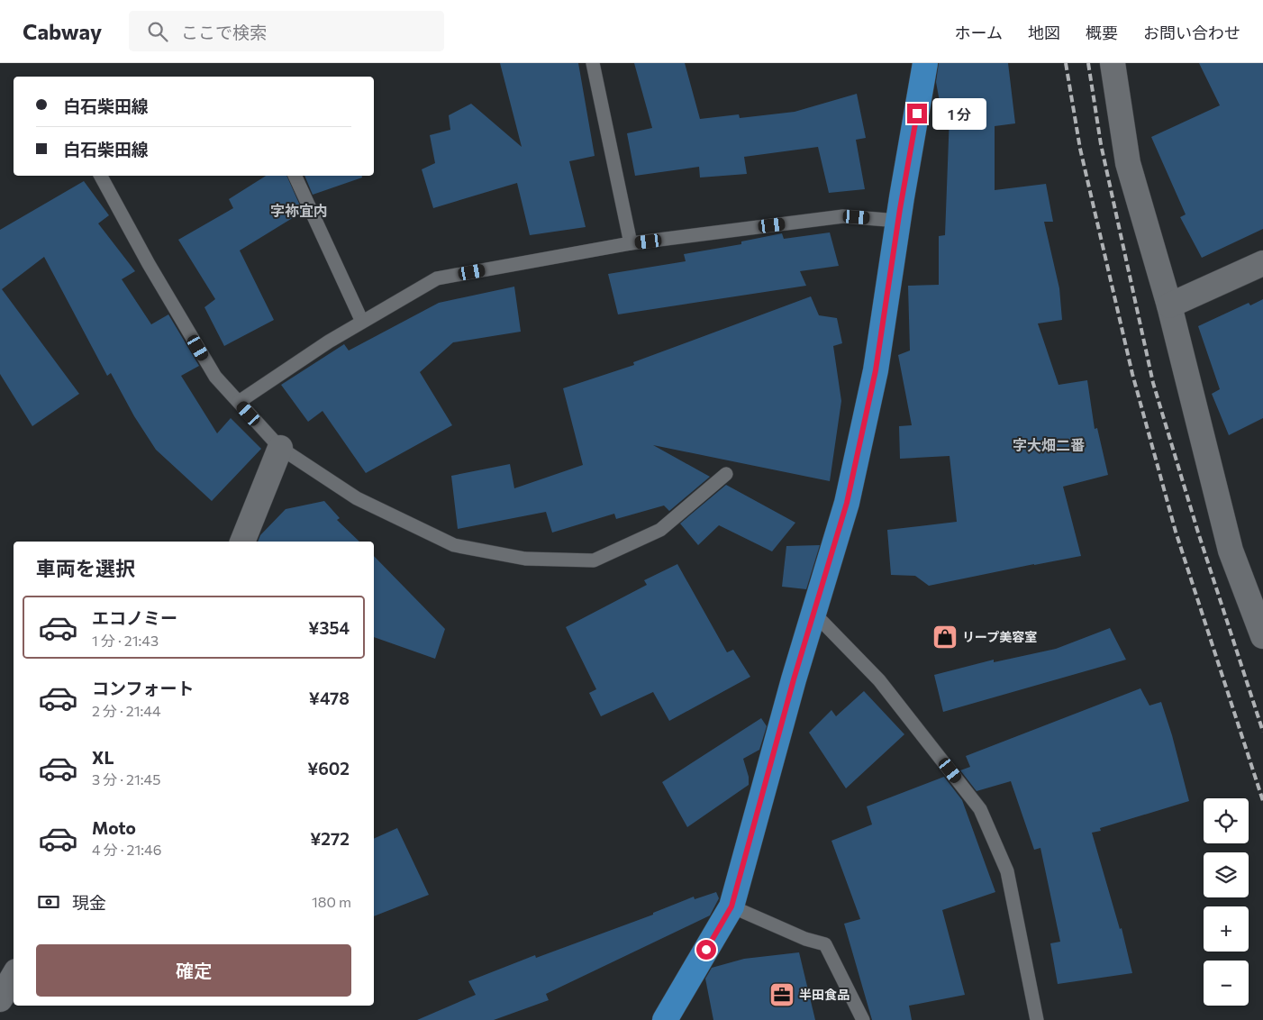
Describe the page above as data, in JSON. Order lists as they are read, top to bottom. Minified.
{"districts":["字祢宜内","字大畑二番"],"places":{"shop":["リープ美容室"],"office":["半田食品"]},"page":{"header":"Cabway","search":"ここで検索","nav":["ホーム","地図","概要","お問い合わせ"],"banner":["白石柴田線","白石柴田線"],"bubble":"1 分","heading":"車両を選択","list":[{"name":"エコノミー","note":"1 分 · 21:43","value":"¥354"},{"name":"コンフォート","note":"2 分 · 21:44","value":"¥478"},{"name":"XL","note":"3 分 · 21:45","value":"¥602"},{"name":"Moto","note":"4 分 · 21:46","value":"¥272"}],"map_buttons":["+","−"],"pay":["現金","180 m"],"buttons":"確定"}}
